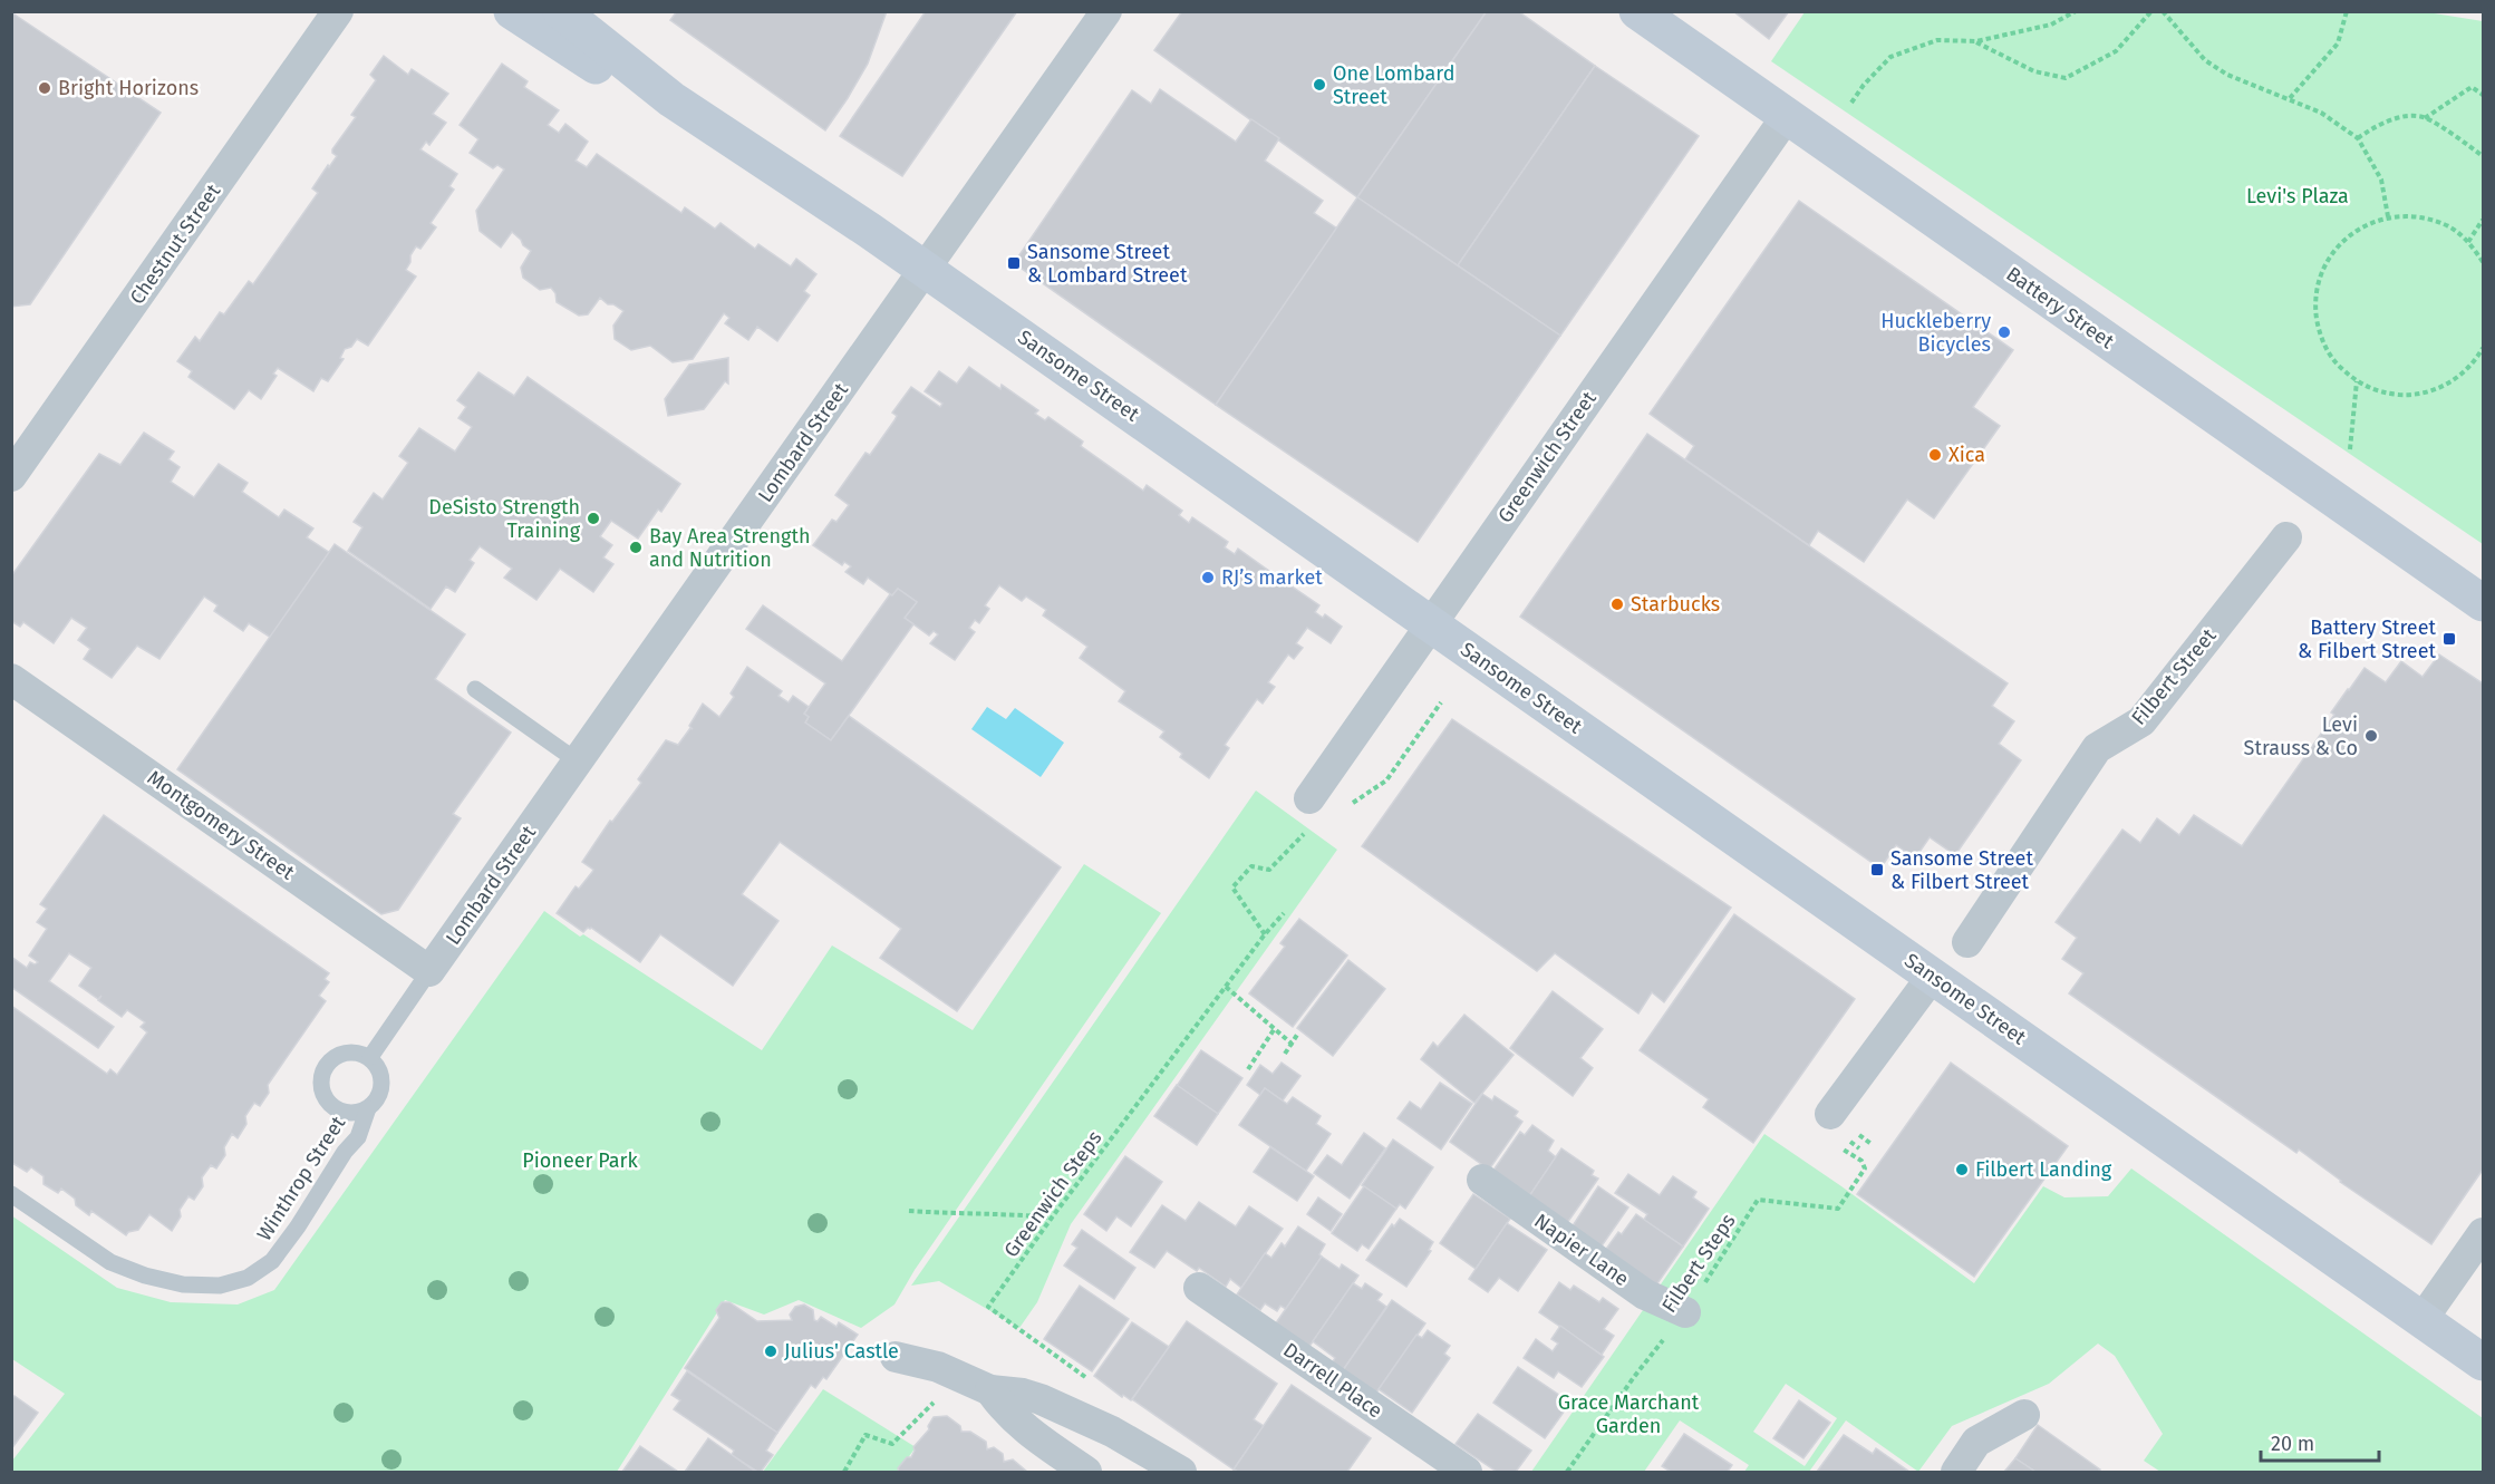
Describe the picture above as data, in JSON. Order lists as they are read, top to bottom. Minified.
{"streets":{"street":["Chestnut Street","Battery Street","Sansome Street","Lombard Street","Greenwich Street","Filbert Street","Montgomery Street","Napier Lane","Darrell Place"],"lane":["Winthrop Street"],"path":["Greenwich Steps","Filbert Steps"]},"crossings":[["Battery Street","Greenwich Street"],["Sansome Street","Lombard Street"],["Sansome Street","Greenwich Street"],["Lombard Street","Montgomery Street"],["Napier Lane","Filbert Steps"]],"parks":["Levi's Plaza","Pioneer Park","Grace Marchant Garden"],"places":{"other":["One Lombard Street","Bright Horizons","Huckleberry Bicycles","Xica","DeSisto Strength Training","Bay Area Strength and Nutrition","RJ’s market","Starbucks","Levi Strauss & Co","Filbert Landing","Julius' Castle"],"transit":["Sansome Street & Lombard Street","Battery Street & Filbert Street","Sansome Street & Filbert Street"]},"scale_bar":"20 m"}
